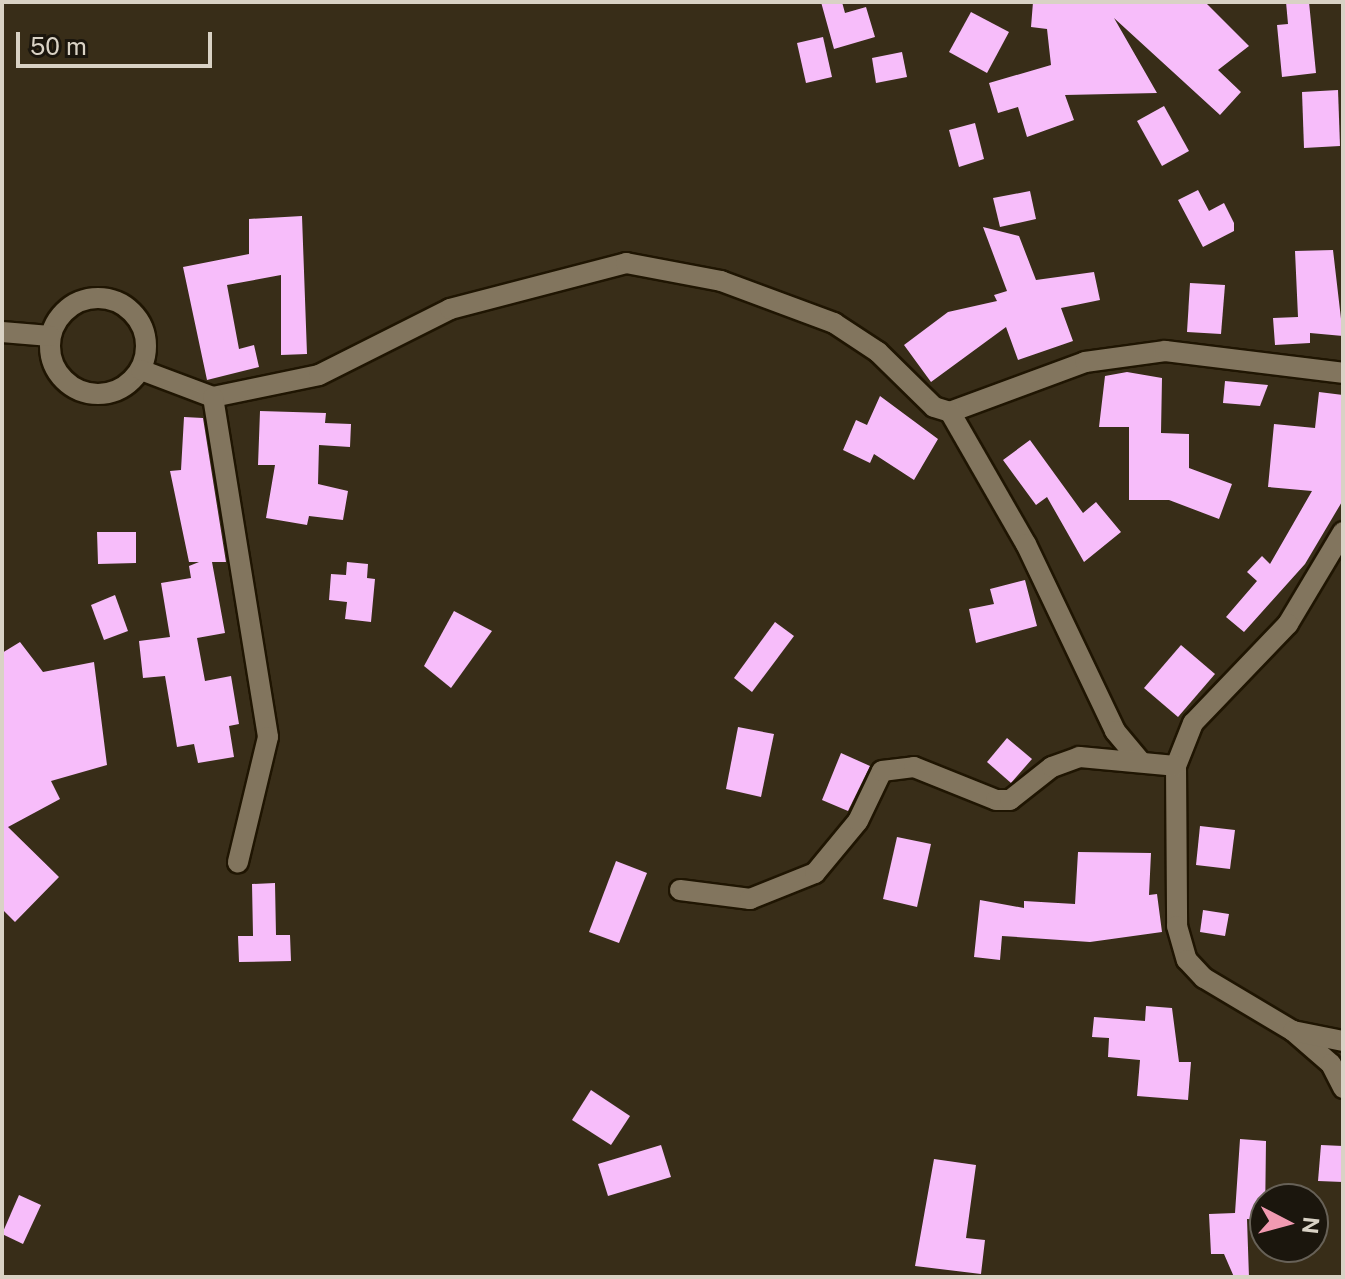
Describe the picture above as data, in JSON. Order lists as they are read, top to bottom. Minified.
{"scale_bar":"50 m","north":"right"}
